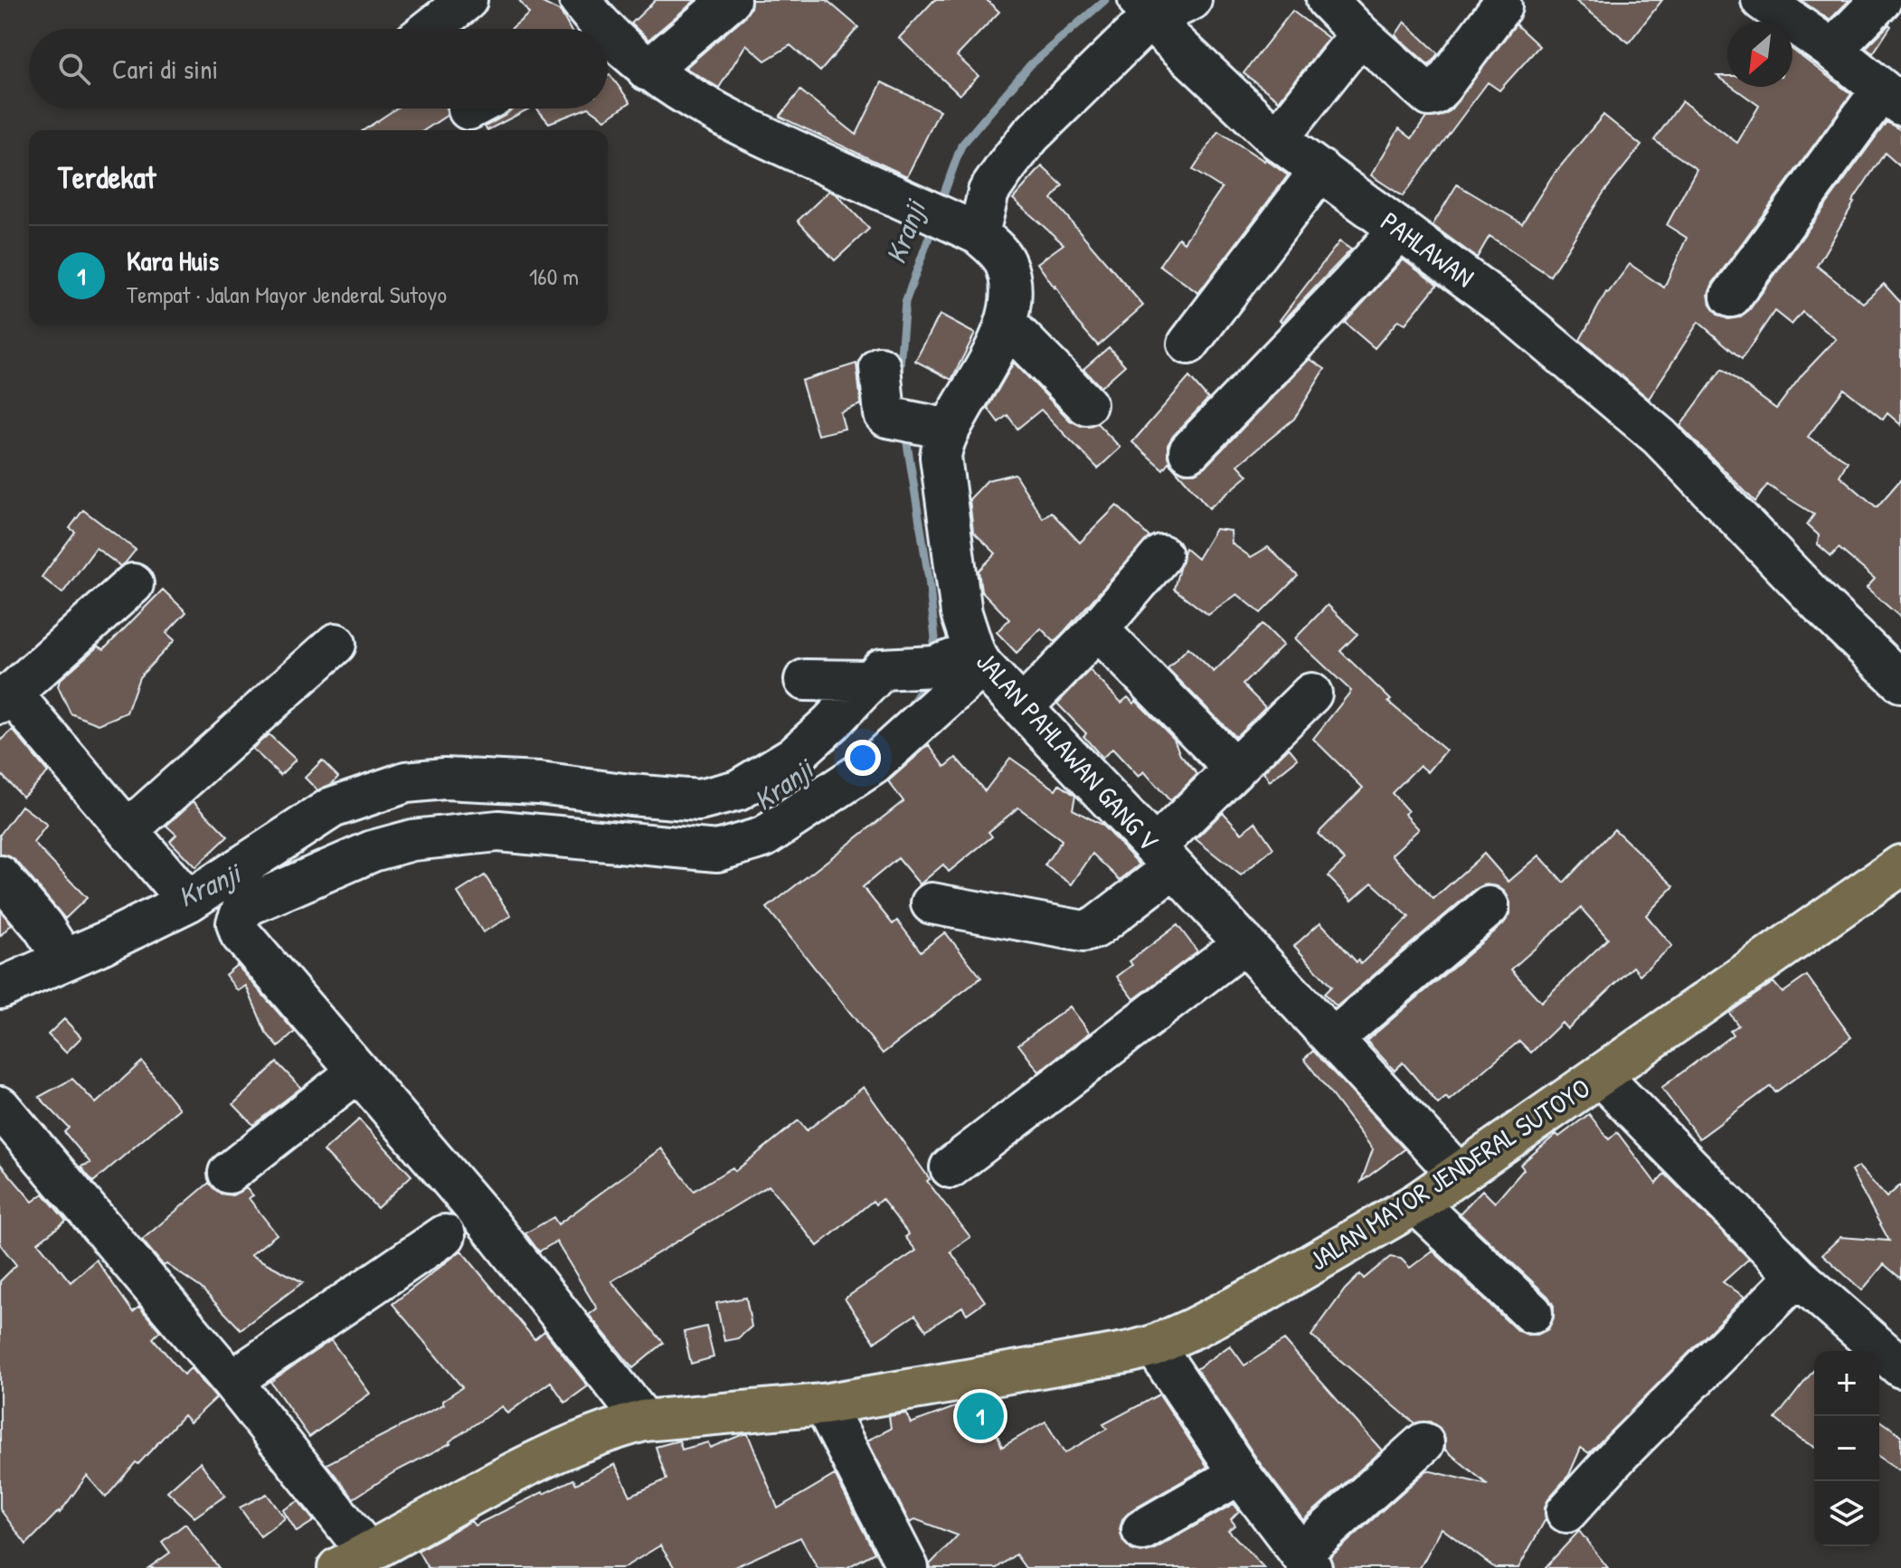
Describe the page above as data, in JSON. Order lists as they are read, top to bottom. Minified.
{"streets":{"main road":["JALAN MAYOR JENDERAL SUTOYO"],"street":["PAHLAWAN","JALAN PAHLAWAN GANG V"]},"crossings":[["JALAN PAHLAWAN GANG V","JALAN MAYOR JENDERAL SUTOYO"]],"water":["Kranji"],"north":"bottom left","page":{"search":"Cari di sini","heading":"Terdekat","list":[{"mark":"1","name":"Kara Huis","note":"Tempat · Jalan Mayor Jenderal Sutoyo","value":"160 m"}],"map_buttons":["+","−"],"pins":"1"}}
